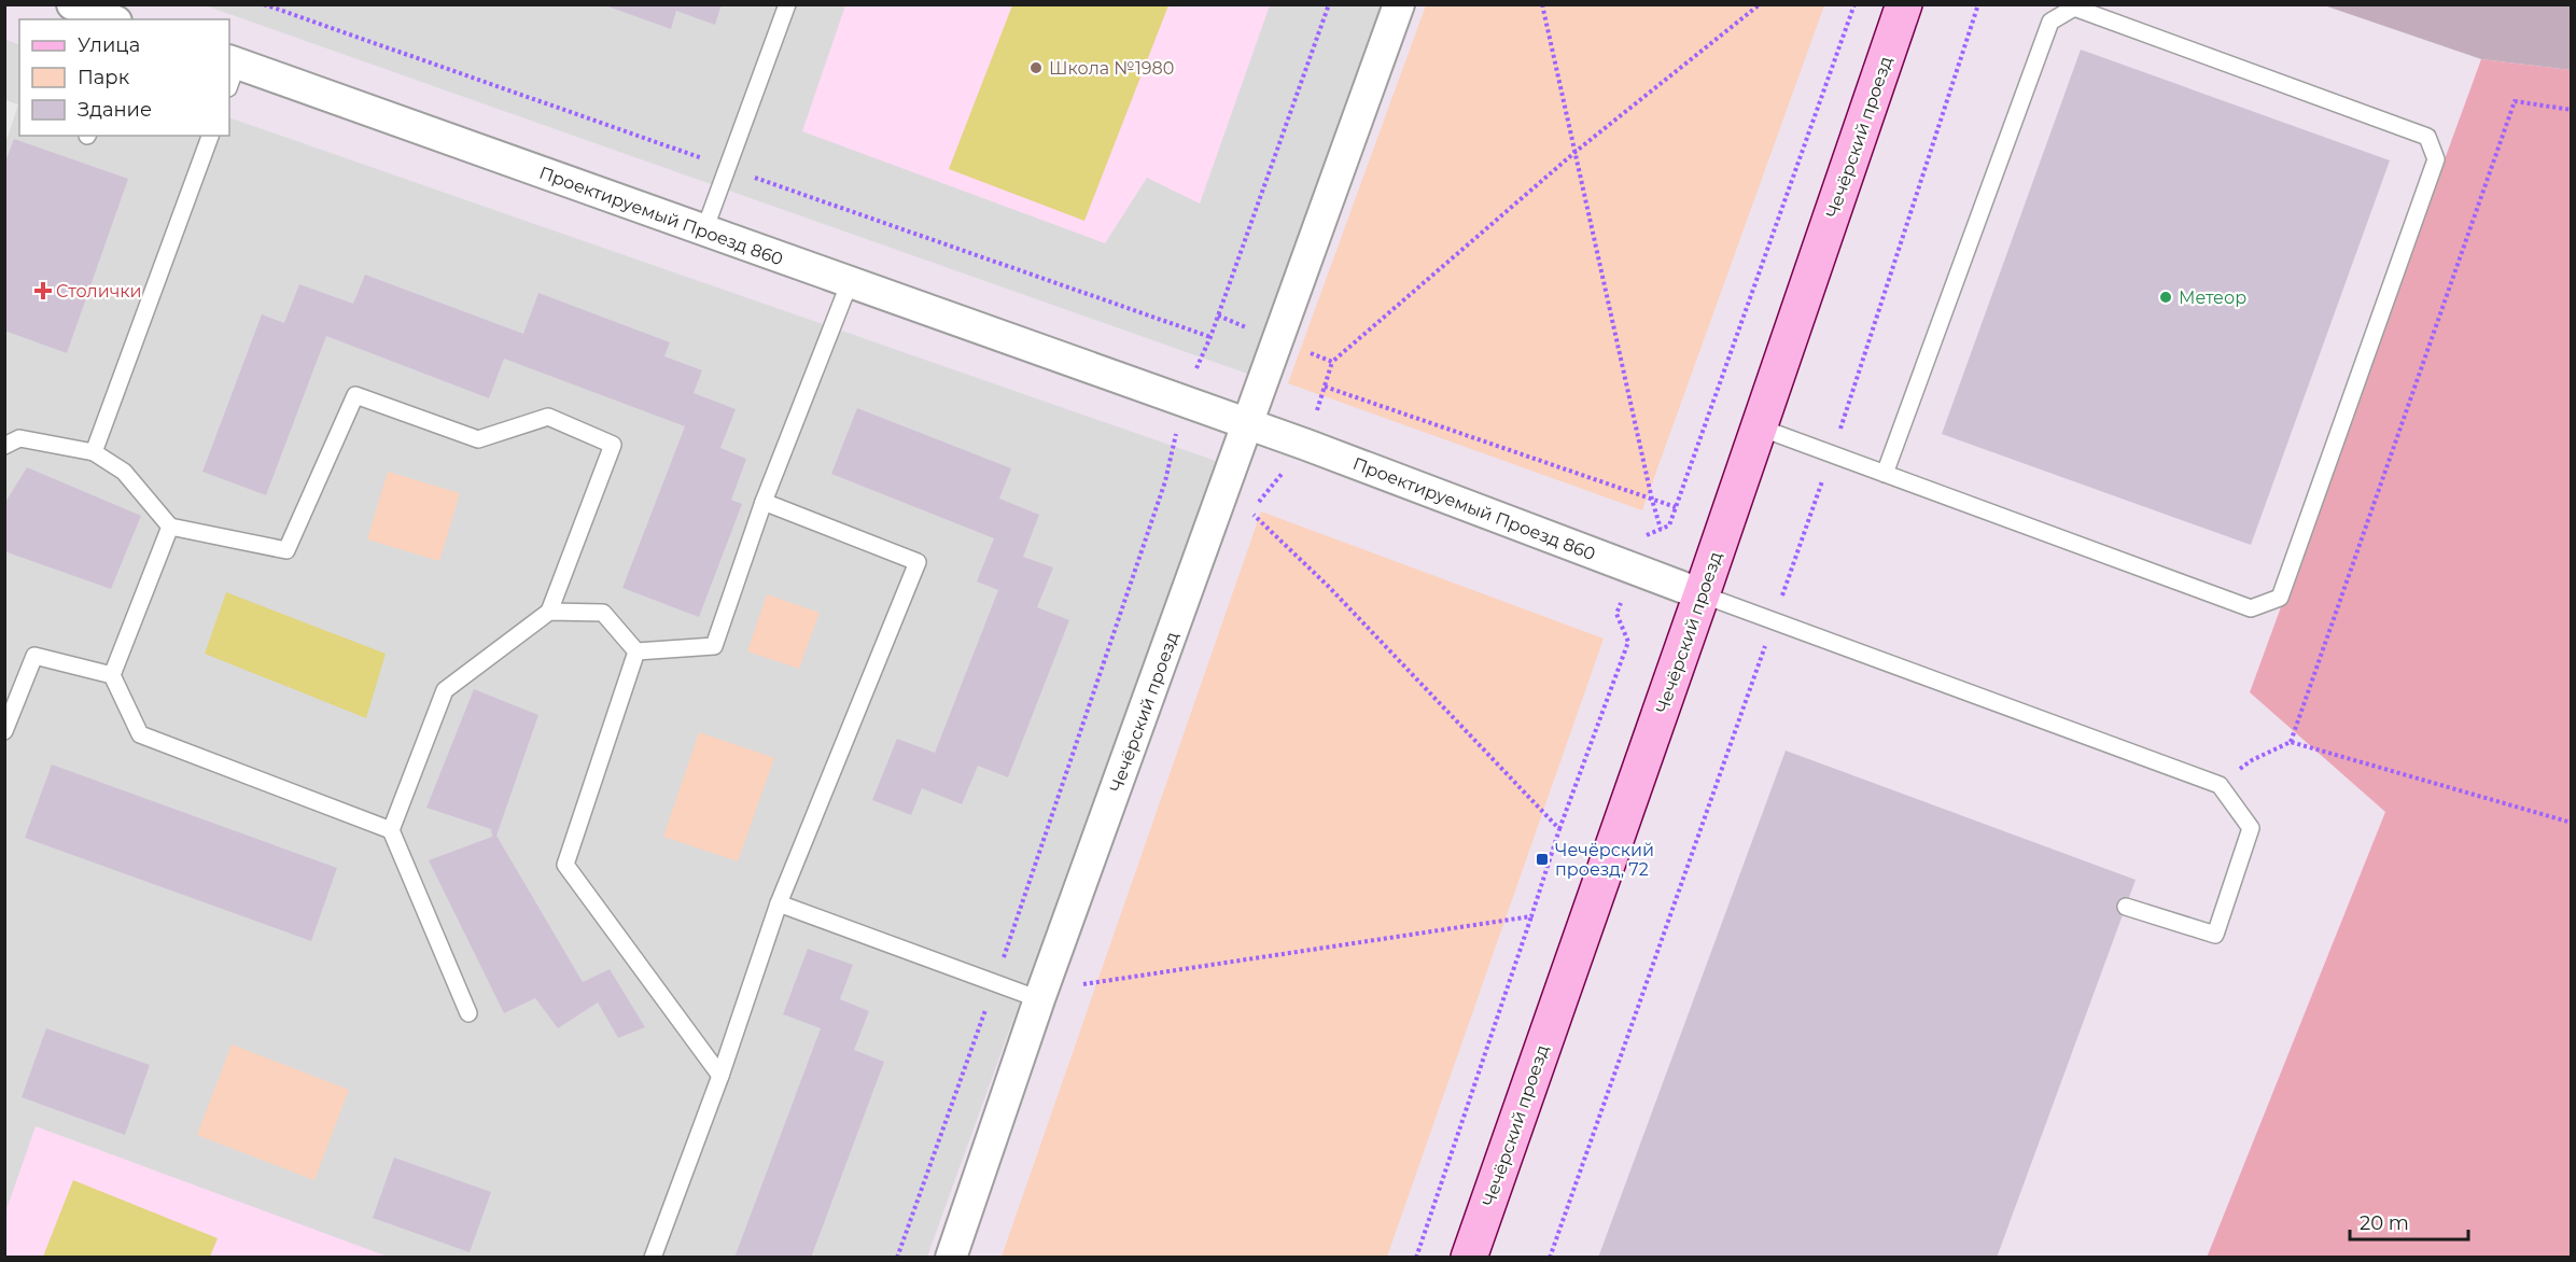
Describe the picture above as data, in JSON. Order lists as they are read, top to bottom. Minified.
{"streets":{"main road":["Чечёрский проезд"],"street":["Проектируемый Проезд 860"]},"crossings":[["Чечёрский проезд","Проектируемый Проезд 860"]],"places":{"other":["Школа №1980","Метеор"],"health":["Столички"],"transit":["Чечёрский проезд, 72"]},"legend":["Улица","Парк","Здание"],"scale_bar":"20 m"}
